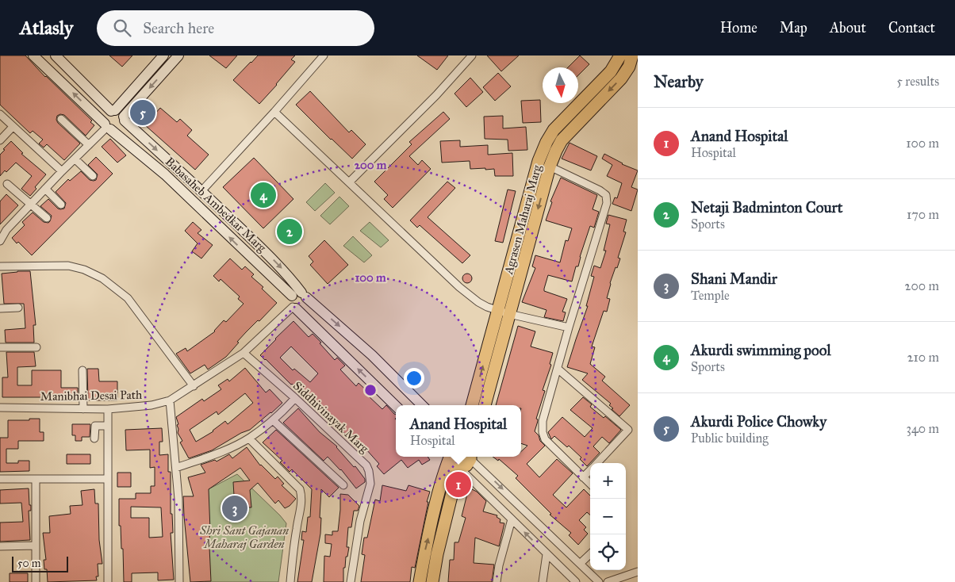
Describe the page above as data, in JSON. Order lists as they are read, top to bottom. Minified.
{"streets":{"main road":["Babasaheb Ambedkar Marg","Agrasen Maharaj Marg"],"street":["Manibhai Desai Path","Siddhivinayak Marg"]},"crossings":[["Babasaheb Ambedkar Marg","Manibhai Desai Path"],["Manibhai Desai Path","Siddhivinayak Marg"]],"parks":["Shri Sant Gajanan Maharaj Garden"],"scale_bar":"50 m","north":"bottom","page":{"header":"Atlasly","search":"Search here","nav":["Home","Map","About","Contact"],"heading":["Nearby","5 results"],"pins":["5","4","2","1","3"],"list":[{"mark":"1","name":"Anand Hospital","note":"Hospital","value":"100 m"},{"mark":"2","name":"Netaji Badminton Court","note":"Sports","value":"170 m"},{"mark":"3","name":"Shani Mandir","note":"Temple","value":"200 m"},{"mark":"4","name":"Akurdi swimming pool","note":"Sports","value":"210 m"},{"mark":"5","name":"Akurdi Police Chowky","note":"Public building","value":"340 m"}],"popup":["Anand Hospital","Hospital"],"map_buttons":["+","−"],"scale":"50 m"},"rings":["200 m","100 m"]}
